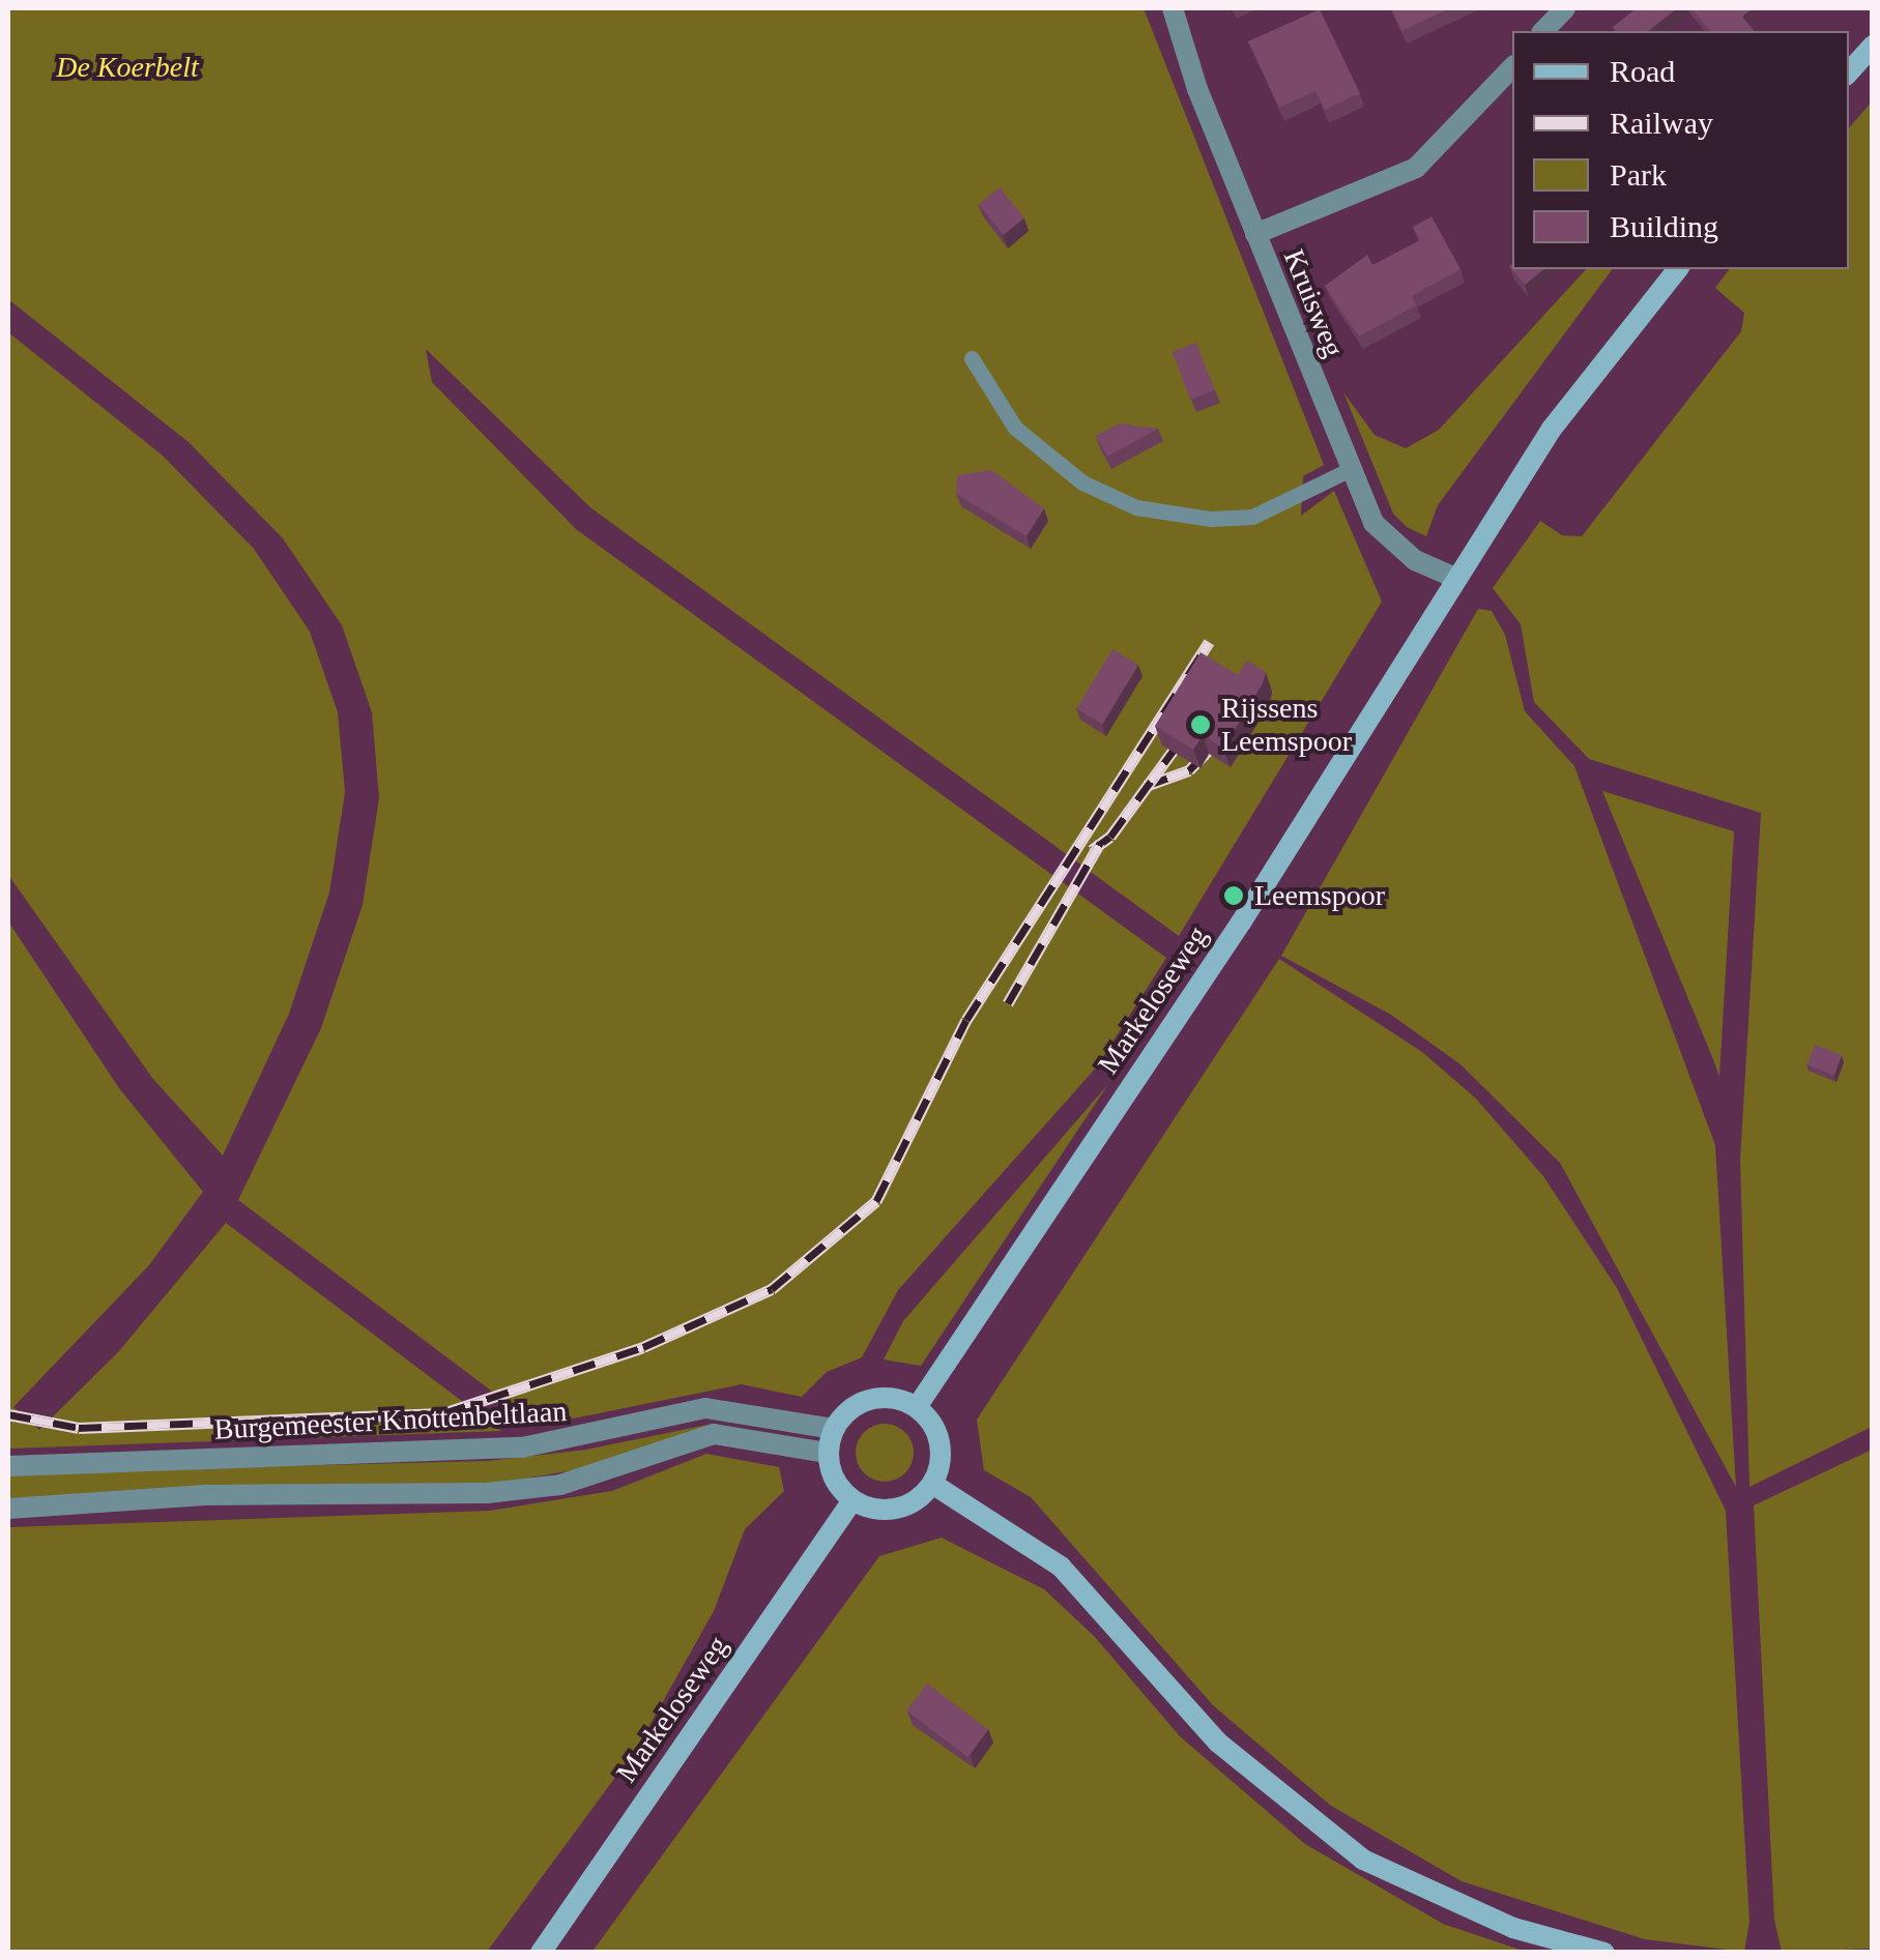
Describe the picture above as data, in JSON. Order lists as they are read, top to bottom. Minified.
{"streets":{"main road":["Markeloseweg"],"street":["Kruisweg","Burgemeester Knottenbeltlaan"]},"crossings":[["Kruisweg","Markeloseweg"],["Markeloseweg","Burgemeester Knottenbeltlaan"]],"parks":["De Koerbelt"],"places":["Rijssens Leemspoor","Leemspoor"],"legend":["Road","Railway","Park","Building"]}
